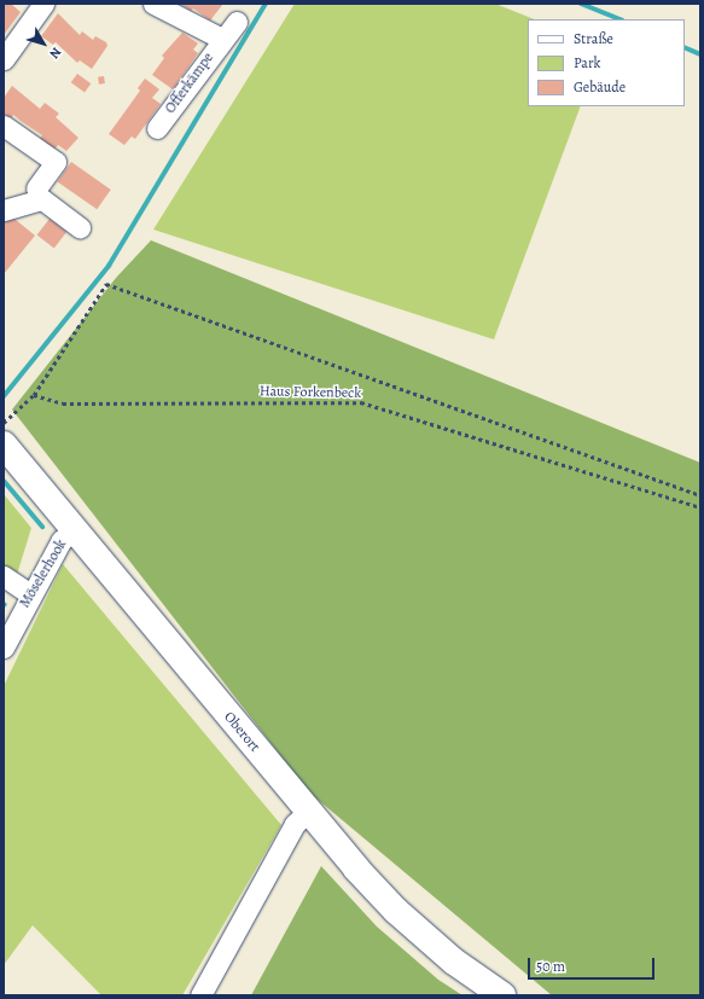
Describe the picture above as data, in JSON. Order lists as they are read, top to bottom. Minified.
{"streets":{"main road":["Oberort"],"street":["Offerkämpe","Möselerhook"],"path":["Haus Forkenbeck"]},"crossings":[["Möselerhook","Oberort"]],"legend":["Straße","Park","Gebäude"],"scale_bar":"50 m","north":"bottom right"}
